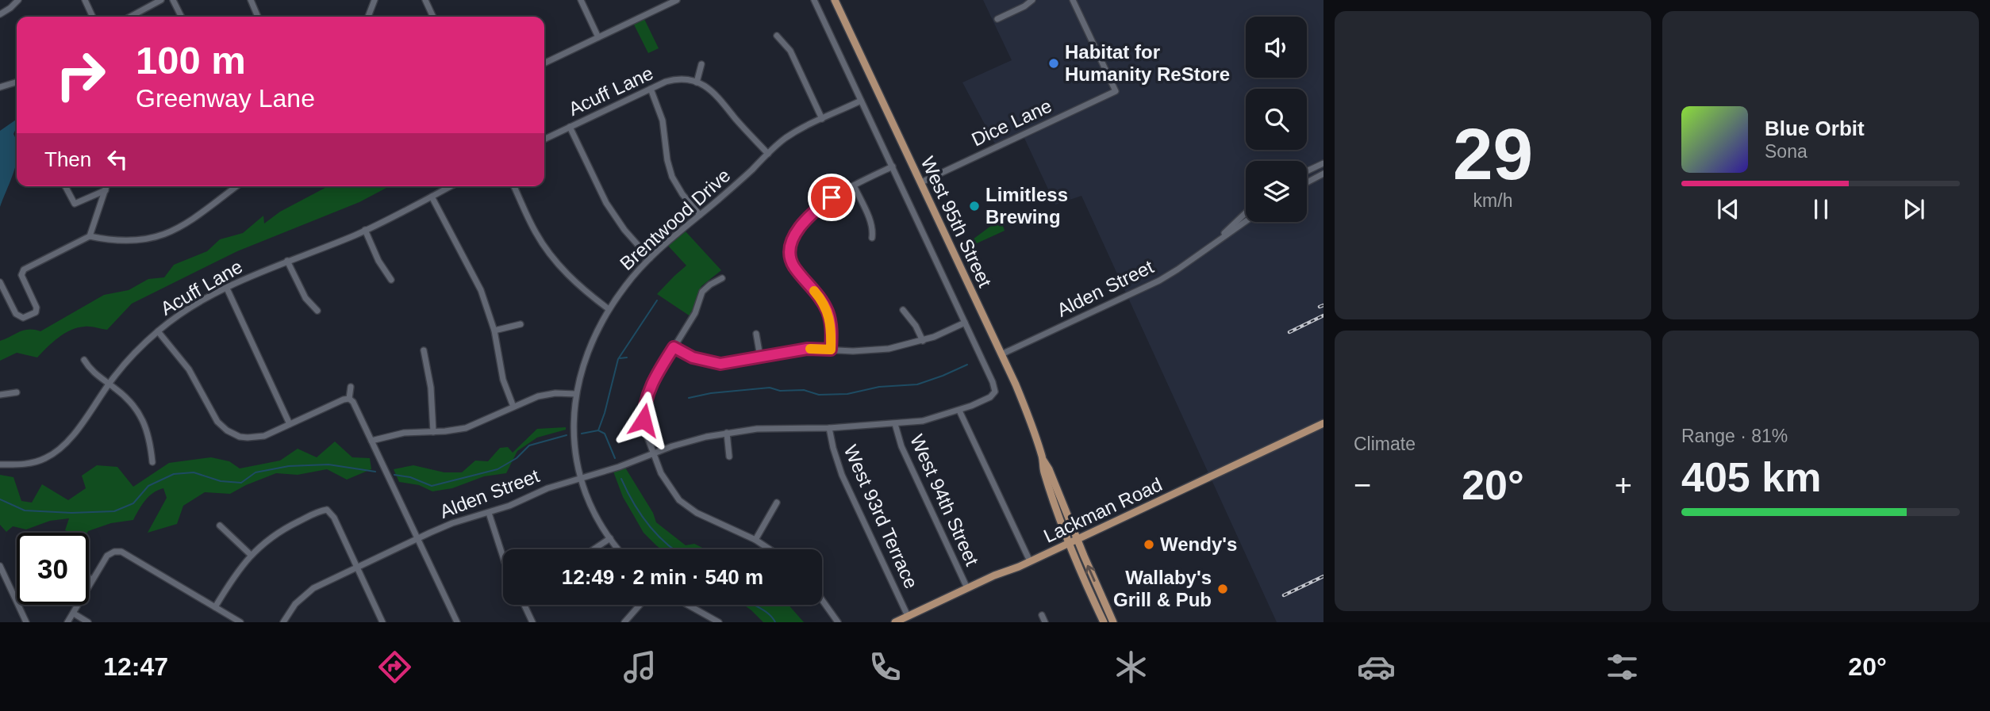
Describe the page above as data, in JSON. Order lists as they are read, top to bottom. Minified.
{"streets":{"main road":["West 95th Street","Lackman Road"],"street":["Acuff Lane","Dice Lane","Brentwood Drive","Alden Street","West 94th Street","West 93rd Terrace"]},"crossings":[["Dice Lane","West 95th Street"],["Brentwood Drive","West 95th Street"],["Brentwood Drive","Alden Street"],["West 95th Street","Alden Street"],["West 95th Street","Lackman Road"],["Alden Street","West 94th Street"],["Alden Street","West 93rd Terrace"],["West 94th Street","Lackman Road"],["Lackman Road","West 93rd Terrace"]],"places":["Habitat for Humanity ReStore","Limitless Brewing","Wendy's","Wallaby's Grill & Pub"],"page":{"tile":[["29","km/h"],"Climate",["Range · 81%","405 km"]],"turn":["100 m","Greenway Lane"],"song":["Blue Orbit","Sona"],"then":"Then","heat":["−","20°","+"],"limit":"30","trip":"12:49 · 2 min · 540 m","tabs":["12:47","20°"]}}
